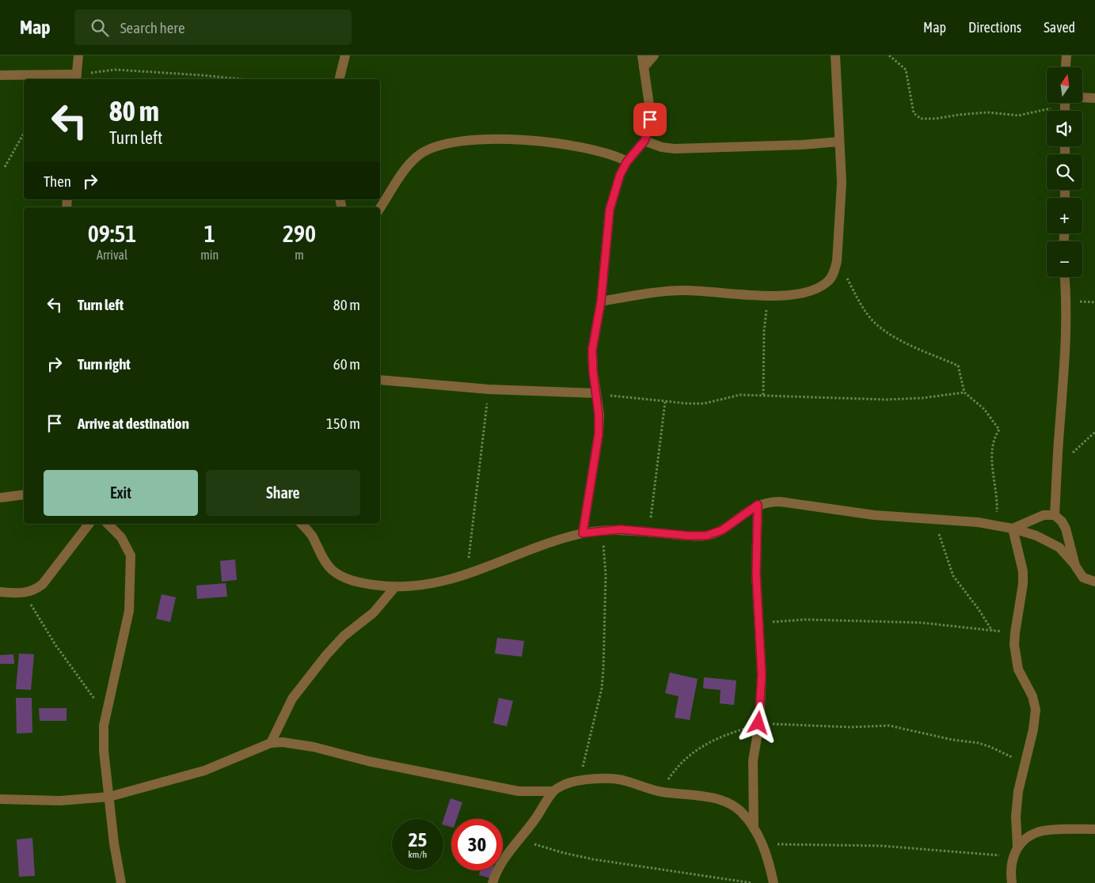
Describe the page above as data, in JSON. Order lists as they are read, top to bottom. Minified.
{"north":"top","page":{"header":"Map","search":"Search here","nav":["Map","Directions","Saved"],"map_buttons":["+","−"],"turn":["80 m","Turn left"],"then":"Then","eta":["09:51","Arrival","1","min","290","m"],"list":[{"name":"Turn left","value":"80 m"},{"name":"Turn right","value":"60 m"},{"name":"Arrive at destination","value":"150 m"}],"buttons":["Exit","Share"],"speed":"25 km/h","limit":"30"}}
